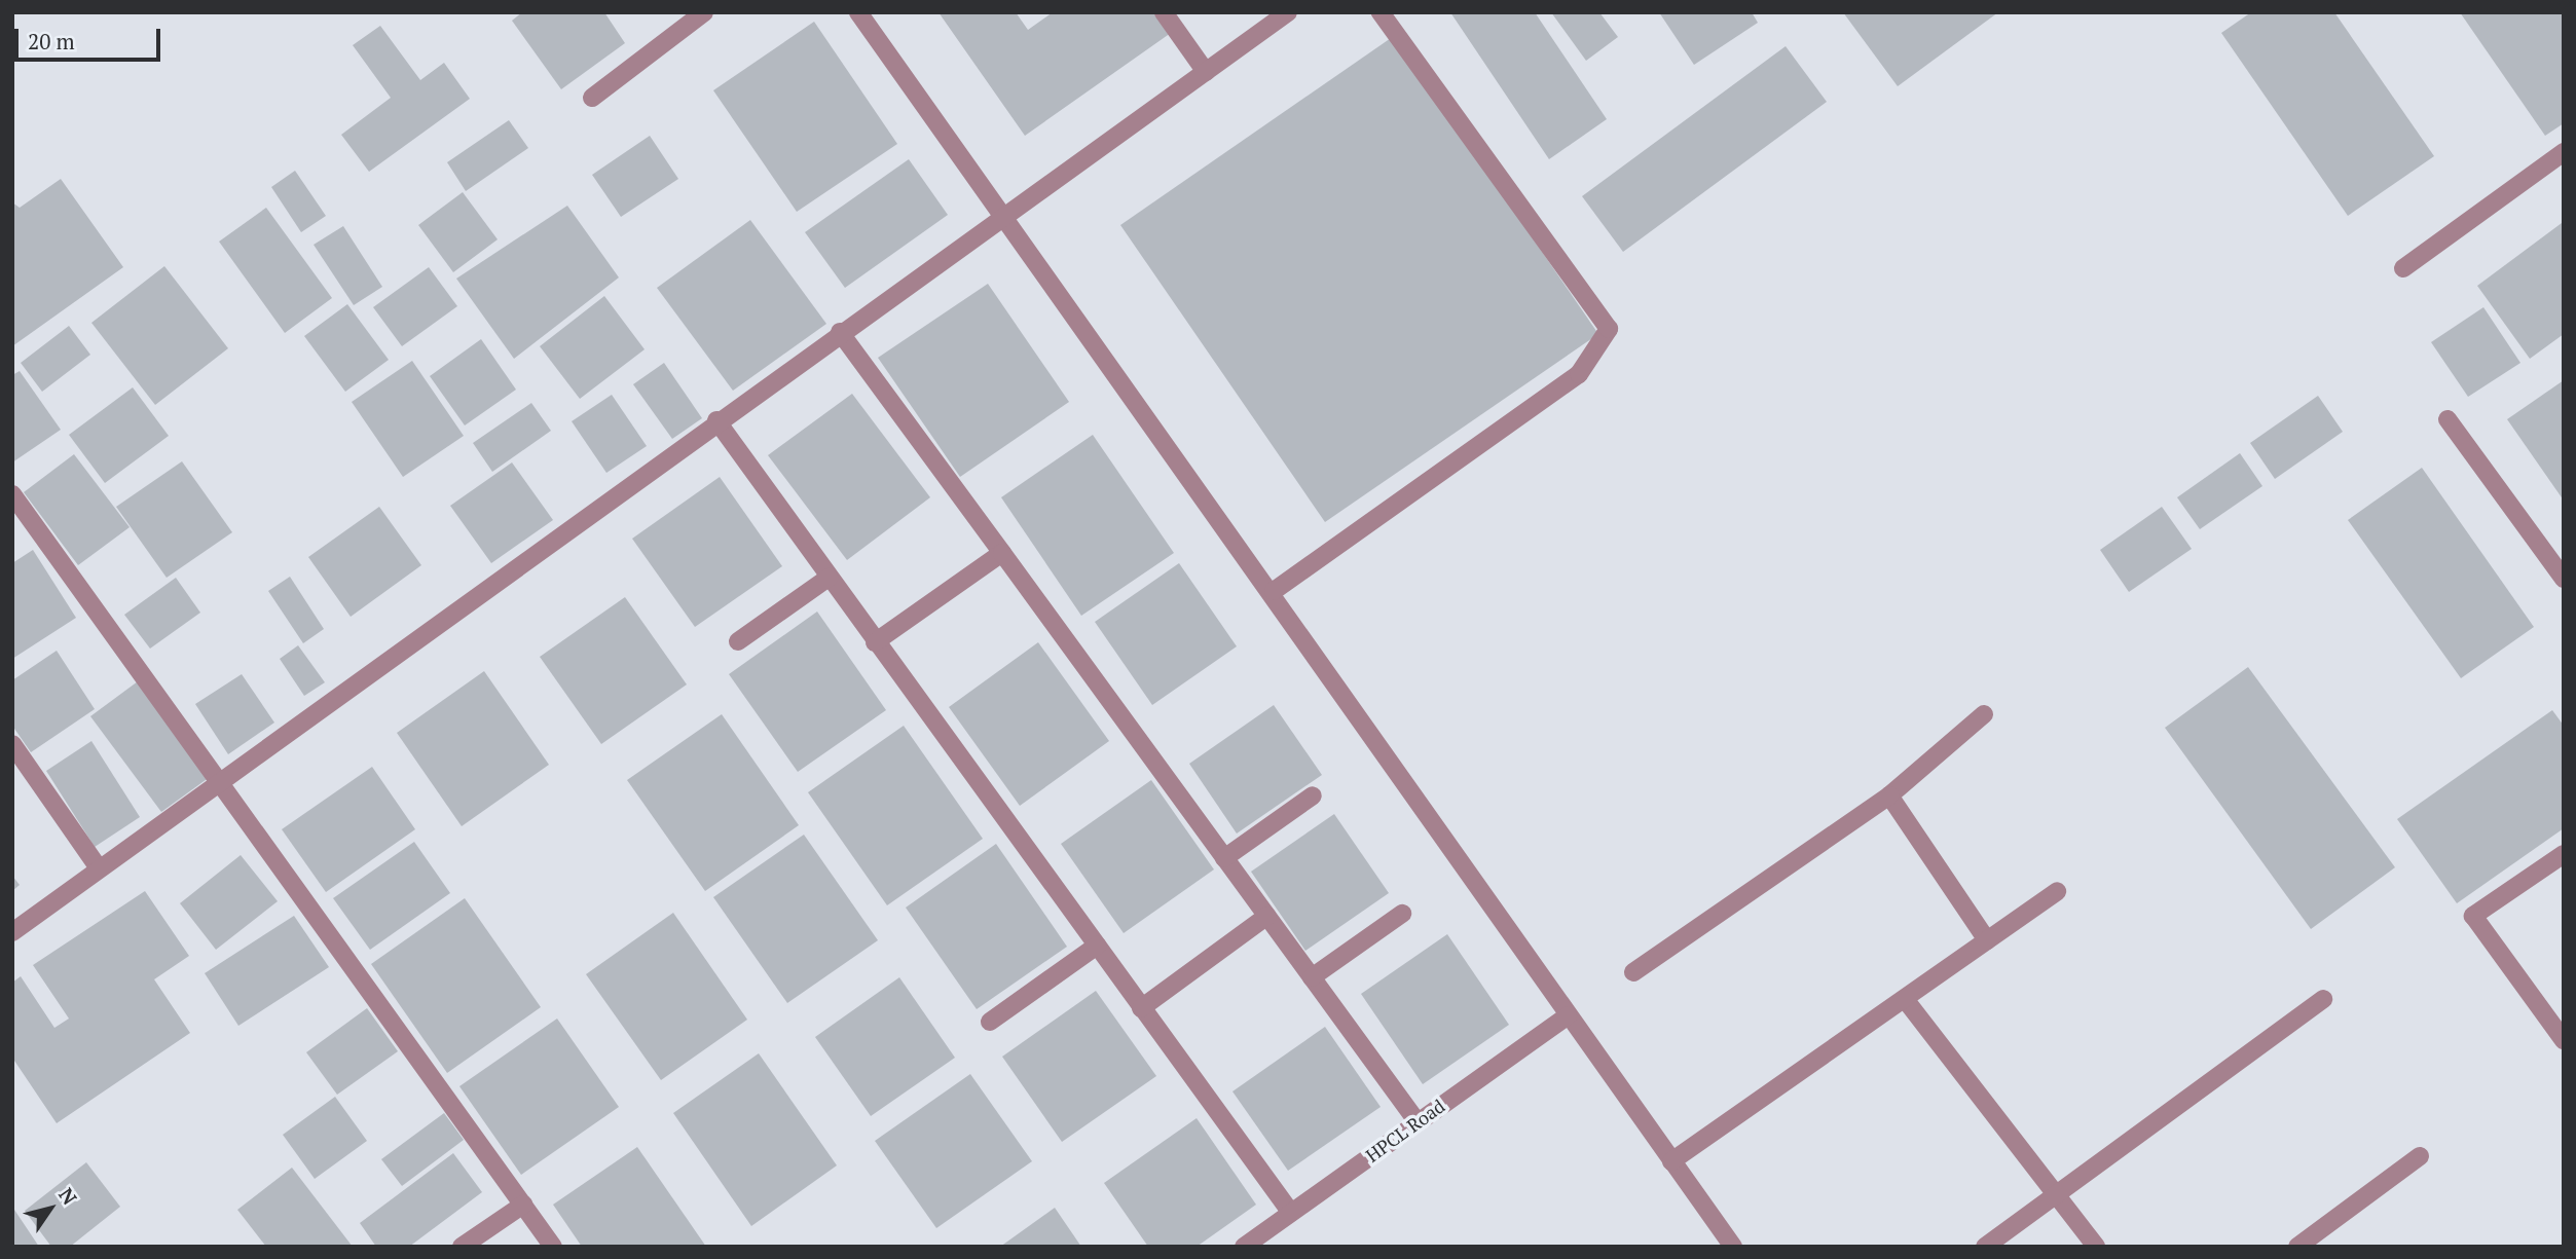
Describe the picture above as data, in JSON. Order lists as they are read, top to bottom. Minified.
{"streets":{"street":["HPCL Road"]},"scale_bar":"20 m","north":"top right"}
